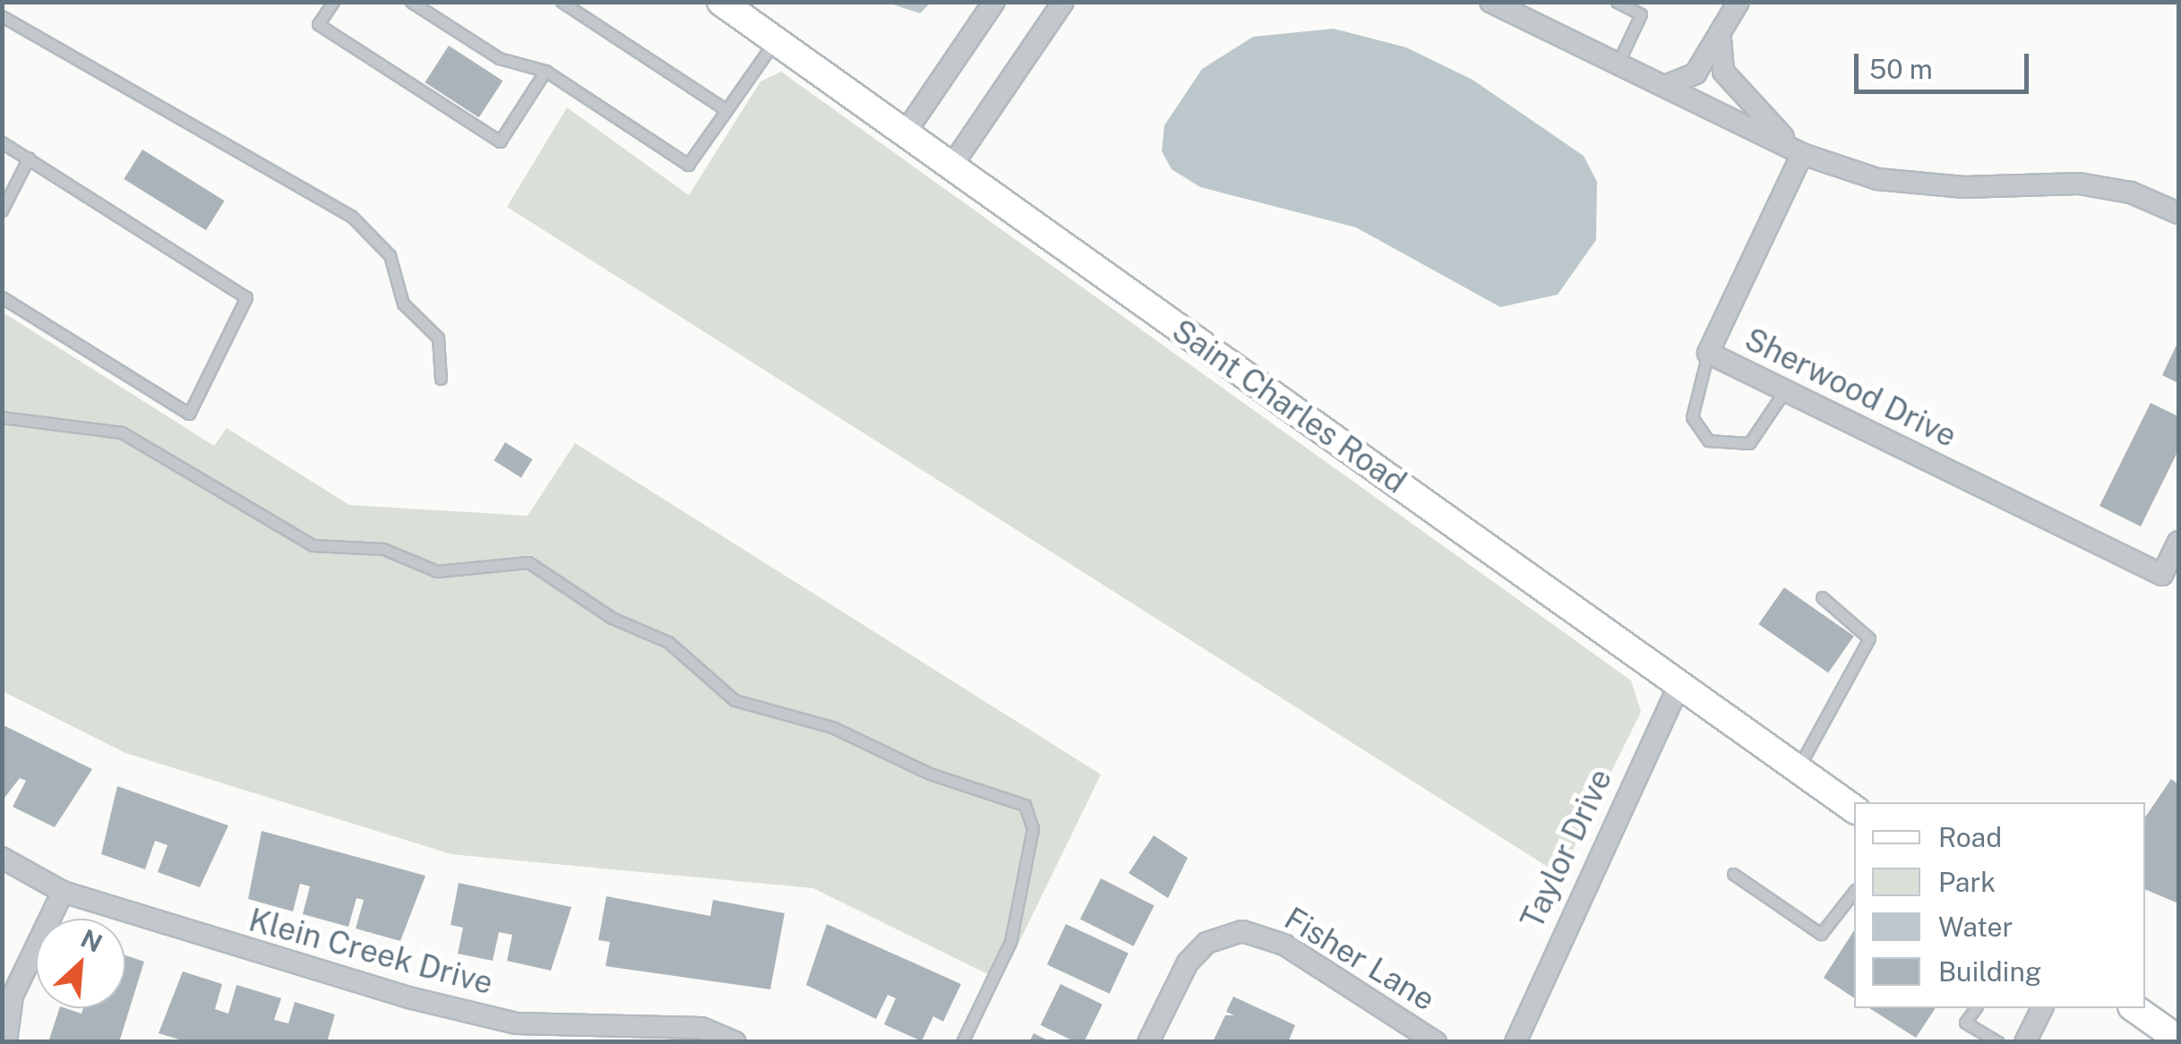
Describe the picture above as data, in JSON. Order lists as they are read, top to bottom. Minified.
{"streets":{"street":["Sherwood Drive","Saint Charles Road","Taylor Drive","Klein Creek Drive","Fisher Lane"]},"crossings":[["Saint Charles Road","Taylor Drive"]],"legend":["Road","Park","Water","Building"],"scale_bar":"50 m","north":"top right"}
